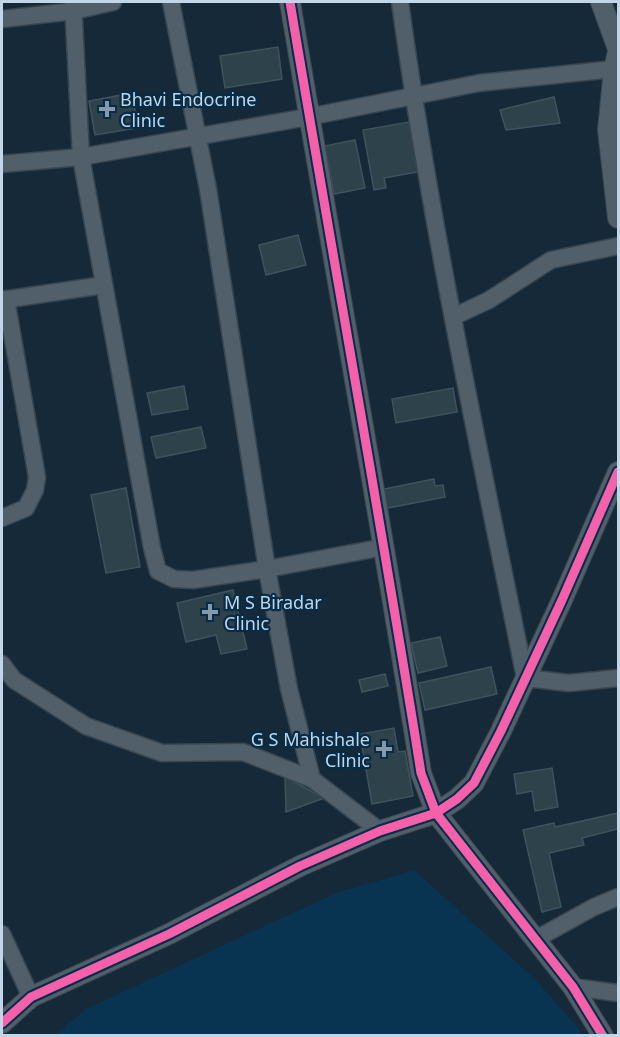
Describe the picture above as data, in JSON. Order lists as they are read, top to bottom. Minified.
{"places":{"health":["Bhavi Endocrine Clinic","M S Biradar Clinic","G S Mahishale Clinic"]}}
